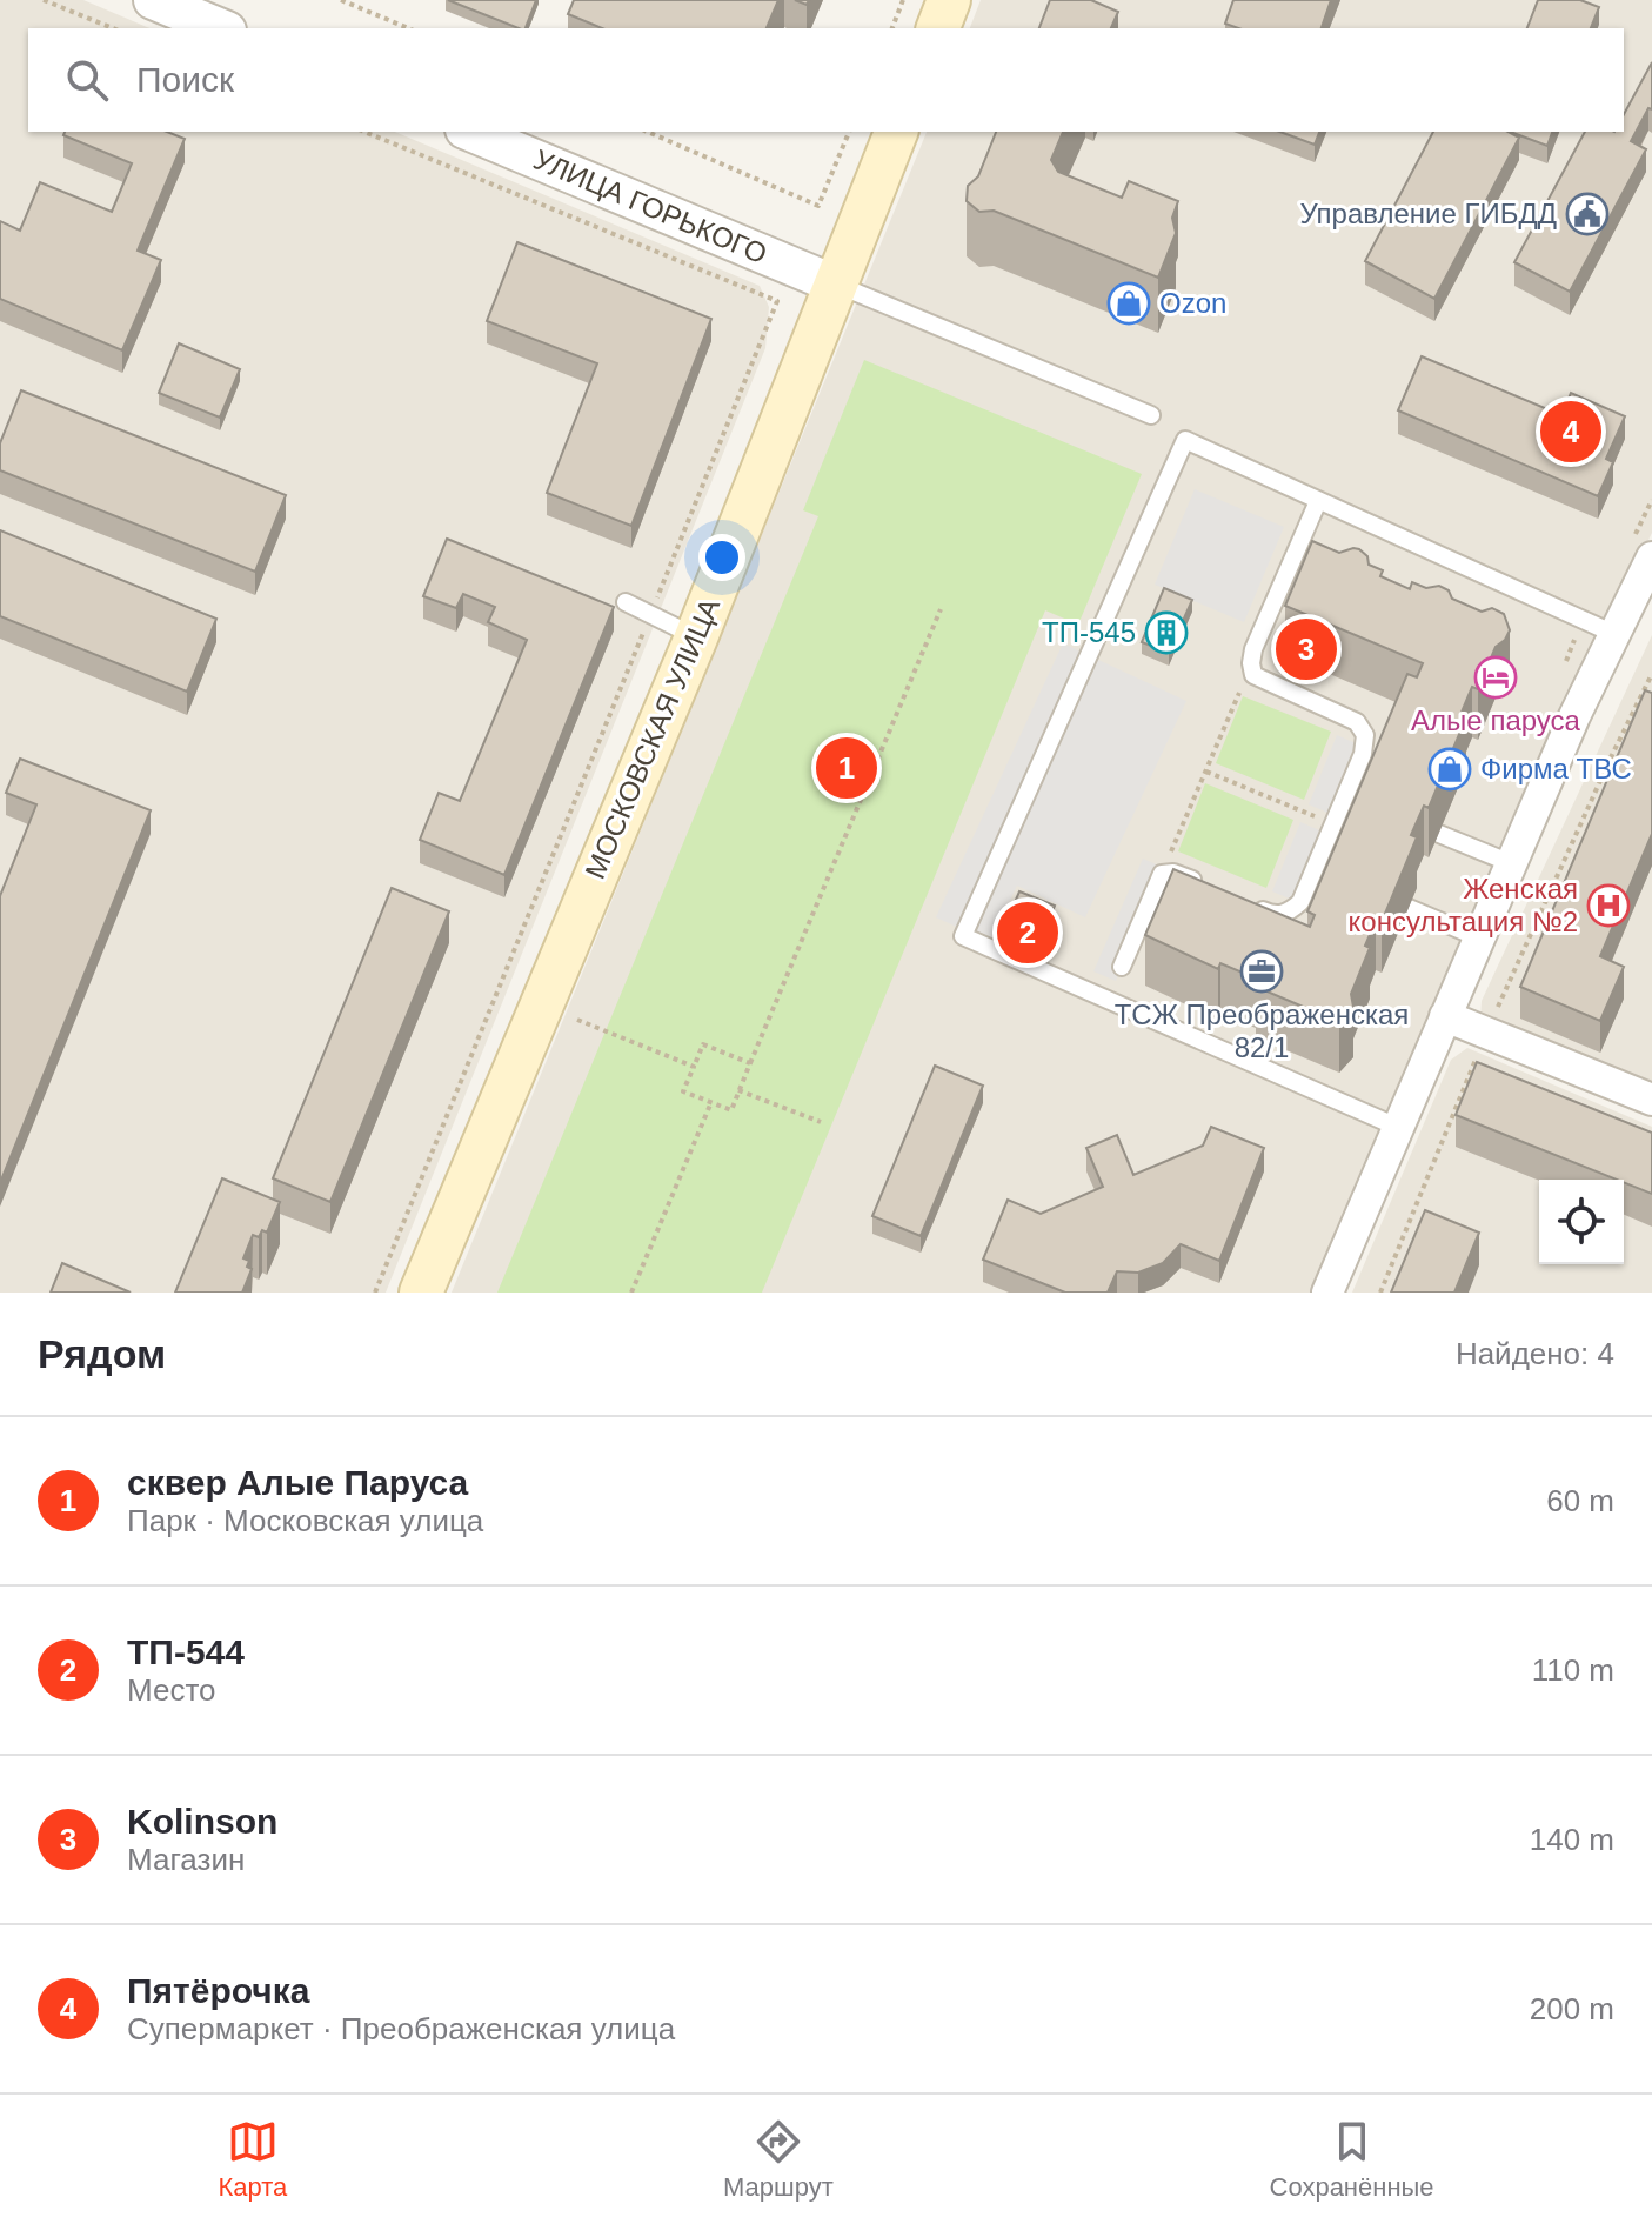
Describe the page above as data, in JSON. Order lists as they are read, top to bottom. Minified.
{"streets":{"main road":["МОСКОВСКАЯ УЛИЦА"],"street":["УЛИЦА ГОРЬКОГО"]},"crossings":[["УЛИЦА ГОРЬКОГО","МОСКОВСКАЯ УЛИЦА"]],"places":{"public building":["Управление ГИБДД"],"shop":["Ozon","Фирма ТВС"],"building":["ТП-545"],"hotel":["Алые паруса"],"hospital":["Женская консультация №2"],"office":["ТСЖ Преображенская 82/1"]},"page":{"search":"Поиск","pins":["4","3","1","2"],"heading":["Рядом","Найдено: 4"],"list":[{"mark":"1","name":"сквер Алые Паруса","note":"Парк · Московская улица","value":"60 m"},{"mark":"2","name":"ТП-544","note":"Место","value":"110 m"},{"mark":"3","name":"Kolinson","note":"Магазин","value":"140 m"},{"mark":"4","name":"Пятёрочка","note":"Супермаркет · Преображенская улица","value":"200 m"}],"nav":["Карта","Маршрут","Сохранённые"]}}
